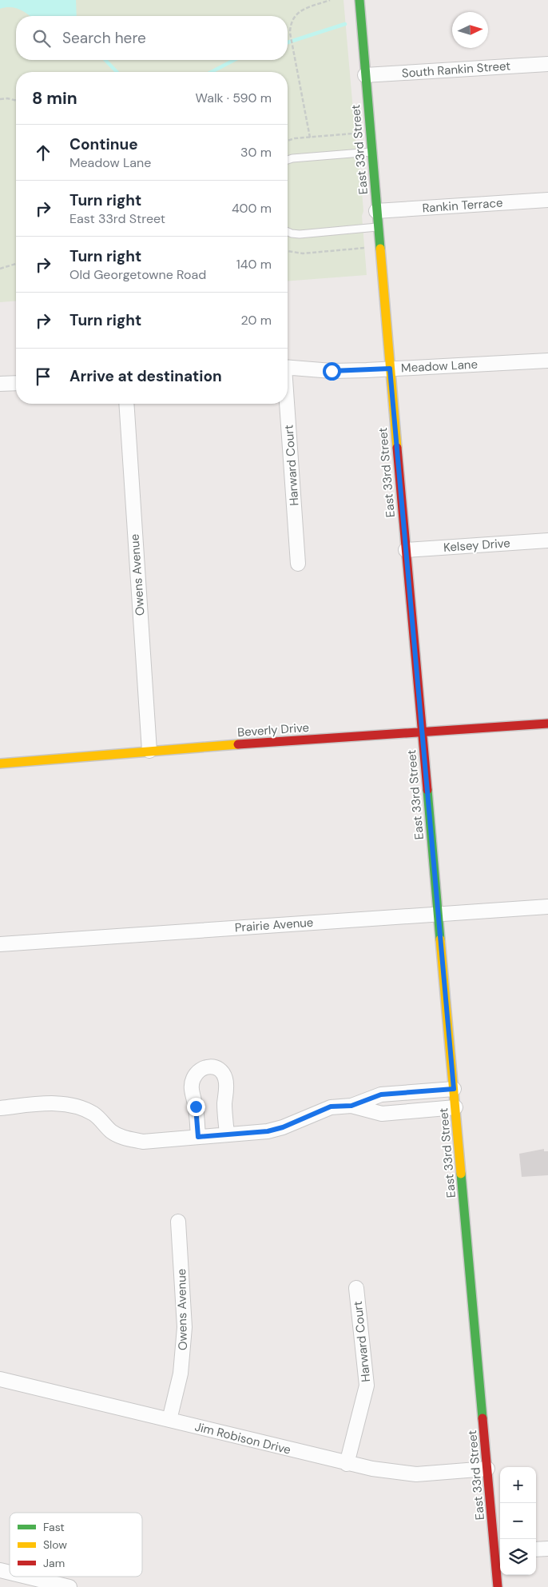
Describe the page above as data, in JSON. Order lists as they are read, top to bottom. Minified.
{"streets":{"street":["South Rankin Street","East 33rd Street","Rankin Terrace","Meadow Lane","Harward Court","Kelsey Drive","Owens Avenue","Beverly Drive","Prairie Avenue","Jim Robison Drive"]},"crossings":[["South Rankin Street","East 33rd Street"],["East 33rd Street","Rankin Terrace"],["East 33rd Street","Meadow Lane"],["East 33rd Street","Kelsey Drive"],["East 33rd Street","Beverly Drive"],["East 33rd Street","Prairie Avenue"],["East 33rd Street","Jim Robison Drive"],["Harward Court","Jim Robison Drive"],["Owens Avenue","Beverly Drive"],["Owens Avenue","Jim Robison Drive"]],"legend":["Fast","Slow","Jam"],"north":"right","page":{"search":"Search here","heading":["8 min","Walk · 590 m"],"list":[["Continue","Meadow Lane","30 m"],["Turn right","East 33rd Street","400 m"],["Turn right","Old Georgetowne Road","140 m"],["Turn right","20 m"],"Arrive at destination"],"map_buttons":["+","−"]}}
